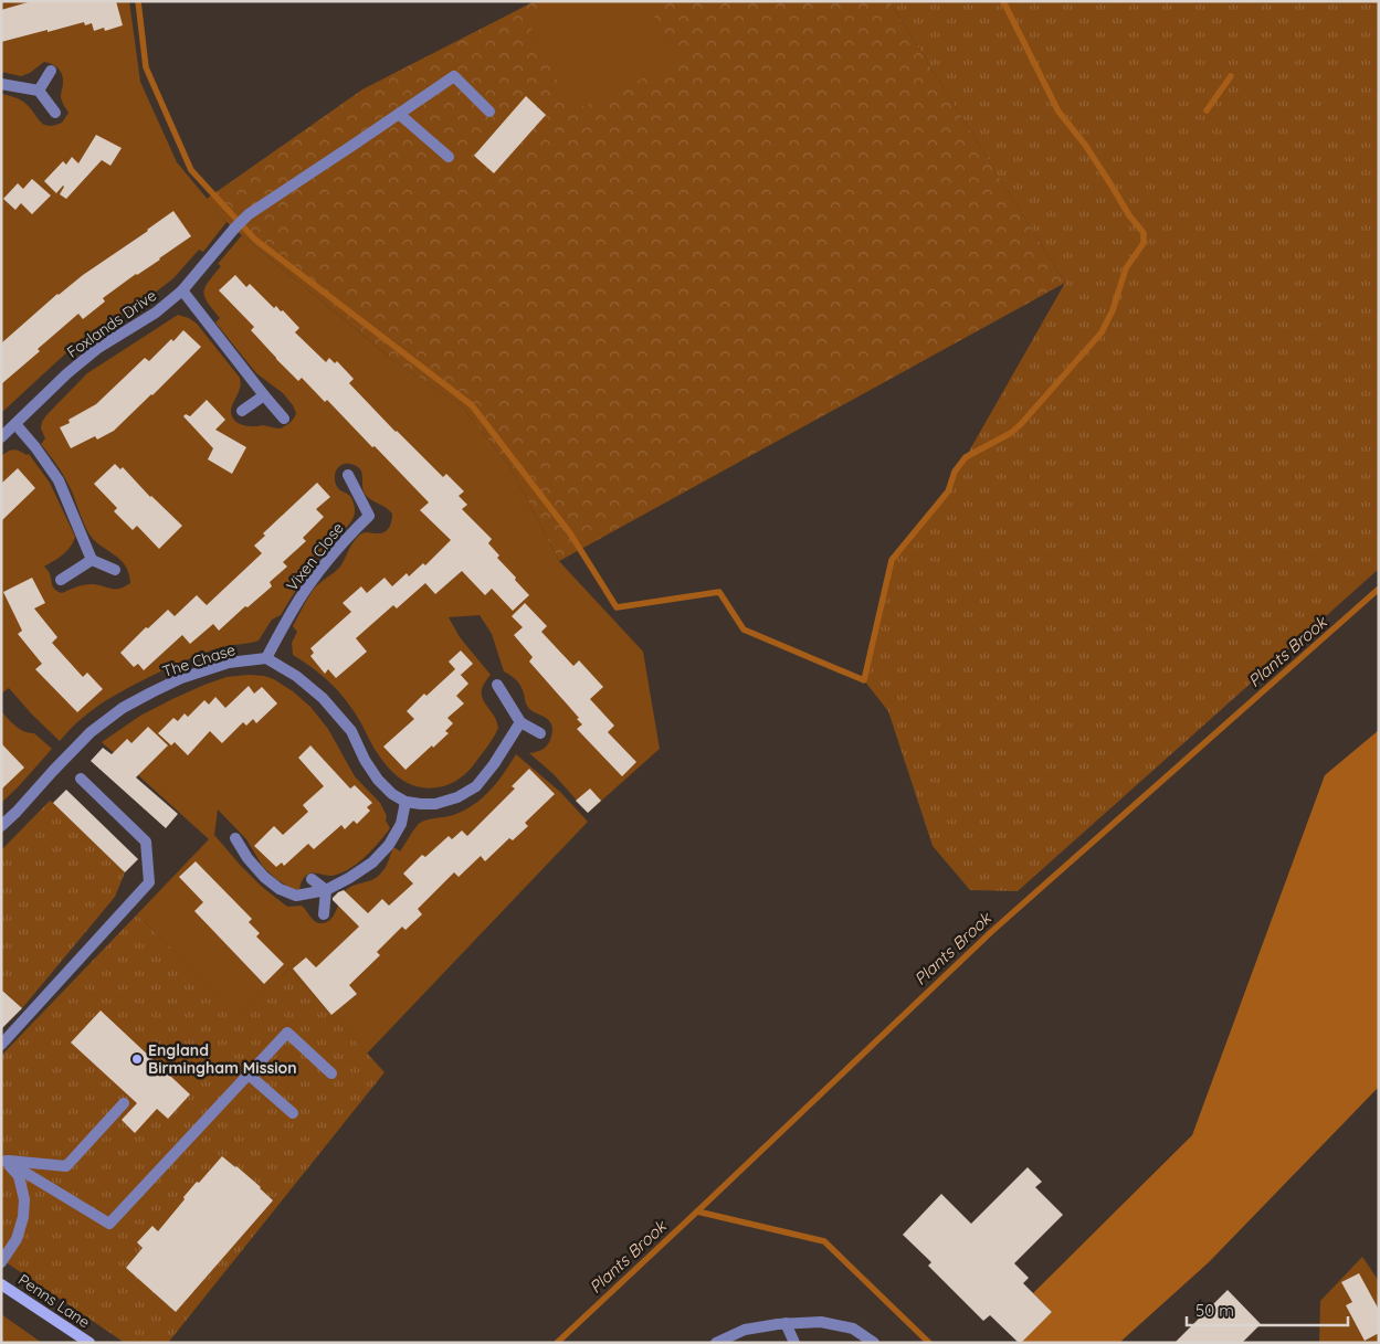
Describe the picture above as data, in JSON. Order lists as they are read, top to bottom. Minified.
{"streets":{"main road":["Penns Lane"],"street":["Foxlands Drive","Vixen Close","The Chase"]},"crossings":[["Vixen Close","The Chase"]],"water":["Plants Brook"],"places":["England Birmingham Mission"],"scale_bar":"50 m"}
